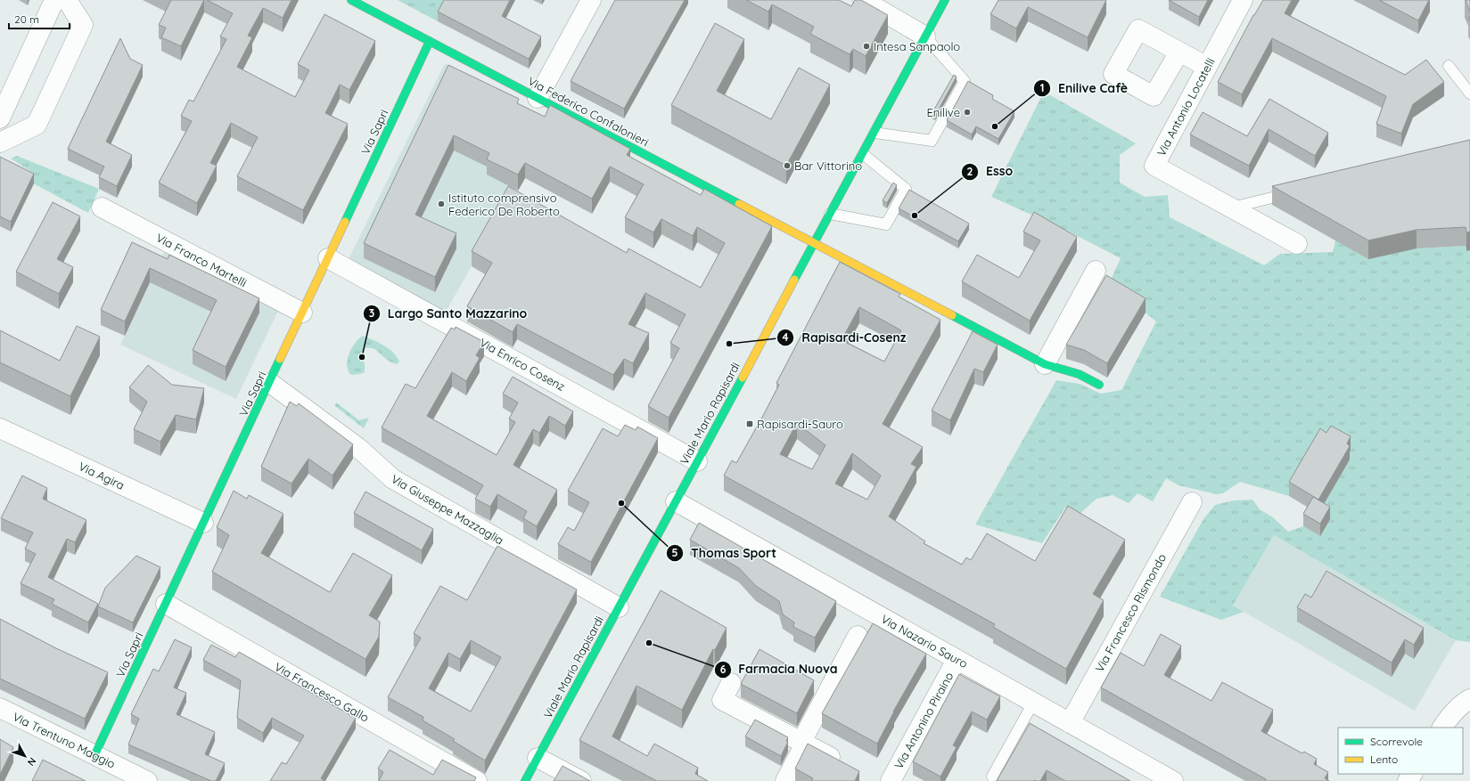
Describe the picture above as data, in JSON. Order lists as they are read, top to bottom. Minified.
{"streets":{"street":["Via Antonio Locatelli","Via Federico Confalonieri","Via Sapri","Via Franco Martelli","Via Enrico Cosenz","Viale Mario Rapisardi","Via Agira","Via Giuseppe Mazzaglia","Via Francesco Rismondo","Via Nazario Sauro","Via Francesco Gallo","Via Antonino Piraino","Via Trentuno Maggio"]},"crossings":[["Via Federico Confalonieri","Via Sapri"],["Via Federico Confalonieri","Viale Mario Rapisardi"],["Via Sapri","Via Franco Martelli"],["Via Sapri","Via Enrico Cosenz"],["Via Sapri","Via Agira"],["Via Sapri","Via Giuseppe Mazzaglia"],["Via Sapri","Via Francesco Gallo"],["Via Sapri","Via Trentuno Maggio"],["Via Enrico Cosenz","Viale Mario Rapisardi"],["Viale Mario Rapisardi","Via Giuseppe Mazzaglia"],["Viale Mario Rapisardi","Via Nazario Sauro"],["Via Francesco Rismondo","Via Nazario Sauro"],["Via Nazario Sauro","Via Antonino Piraino"]],"places":{"other":["Intesa Sanpaolo","Enilive","Enilive Cafè","Bar Vittorino","Istituto comprensivo Federico De Roberto","Esso","Rapisardi-Cosenz","Largo Santo Mazzarino","Thomas Sport","Farmacia Nuova"],"transit":["Rapisardi-Sauro"]},"legend":["Scorrevole","Lento"],"scale_bar":"20 m","north":"bottom right"}
